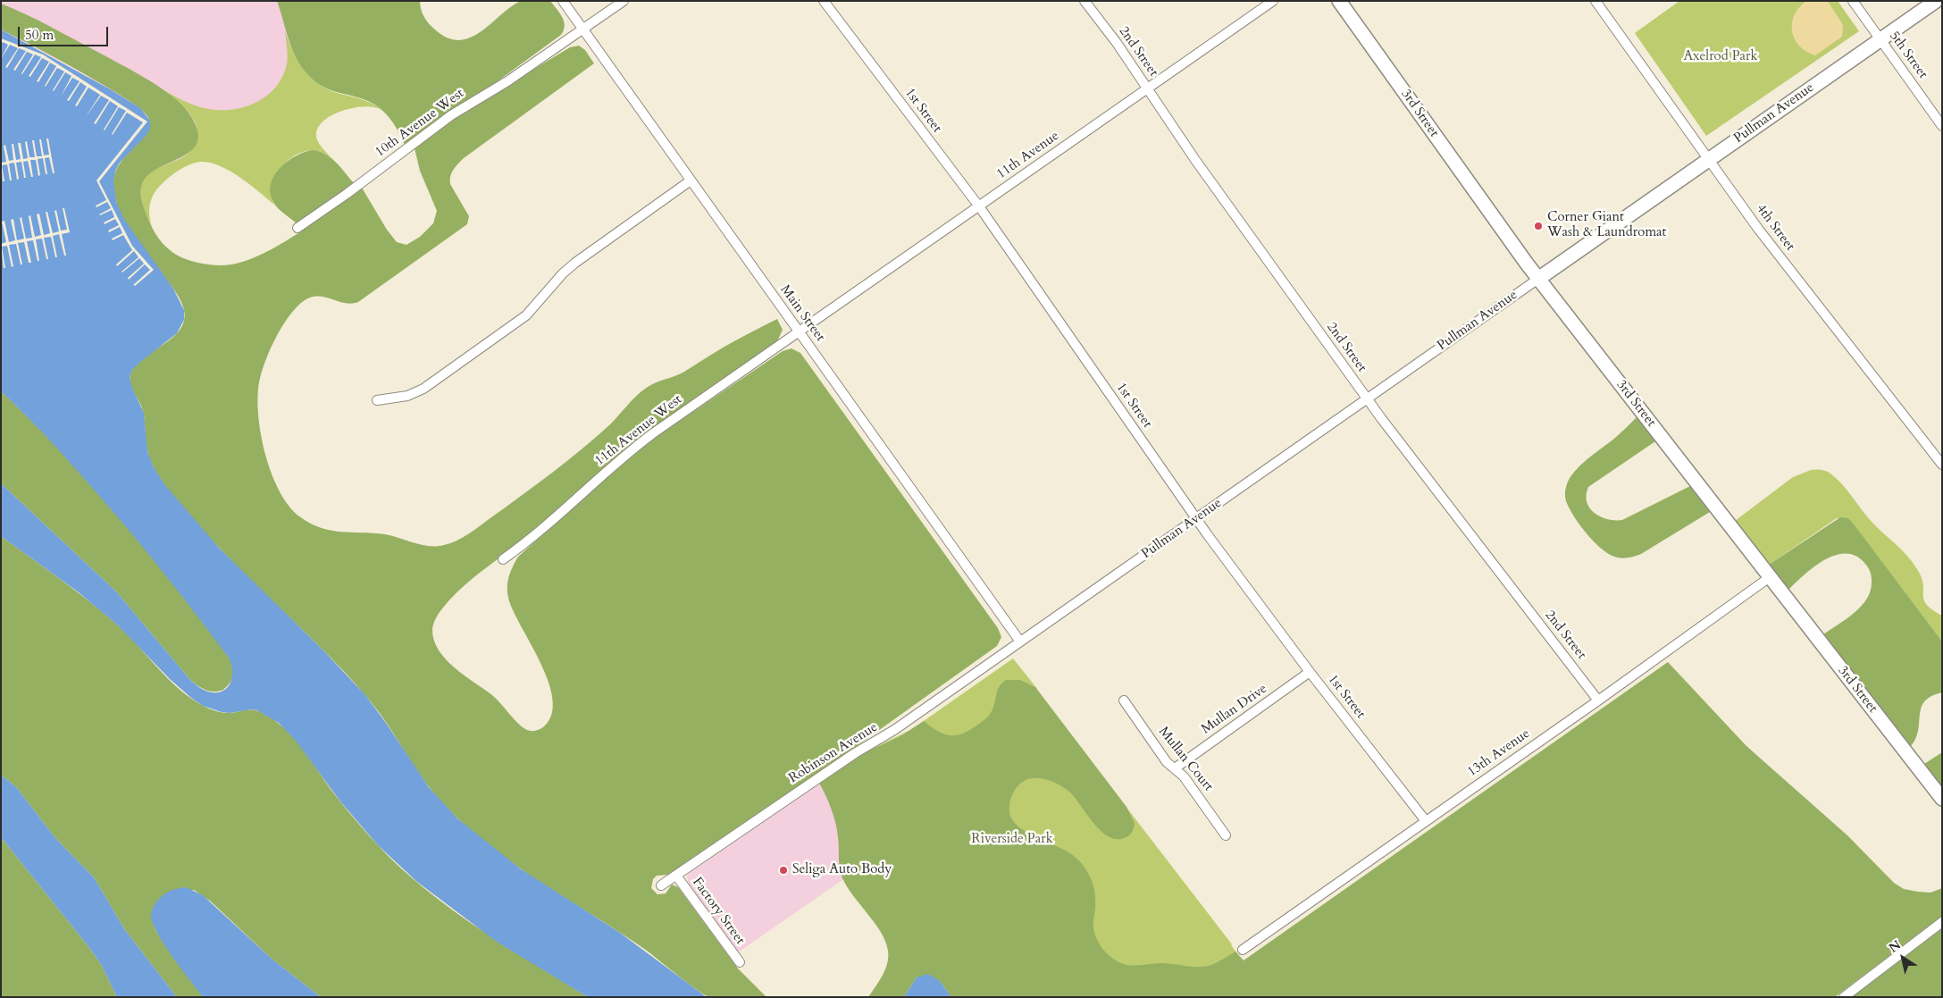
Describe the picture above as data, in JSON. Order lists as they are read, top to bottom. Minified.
{"streets":{"street":["2nd Street","5th Street","1st Street","3rd Street","Pullman Avenue","10th Avenue West","11th Avenue","4th Street","Main Street","11th Avenue West","Mullan Drive","Robinson Avenue","13th Avenue","Mullan Court","Factory Street"]},"crossings":[["2nd Street","Pullman Avenue"],["2nd Street","11th Avenue"],["2nd Street","13th Avenue"],["5th Street","Pullman Avenue"],["1st Street","Pullman Avenue"],["1st Street","11th Avenue"],["1st Street","Mullan Drive"],["1st Street","13th Avenue"],["3rd Street","Pullman Avenue"],["3rd Street","13th Avenue"],["Pullman Avenue","4th Street"],["Pullman Avenue","Main Street"],["Pullman Avenue","Robinson Avenue"],["10th Avenue West","Main Street"],["11th Avenue","Main Street"],["11th Avenue","11th Avenue West"],["Main Street","11th Avenue West"],["Main Street","Robinson Avenue"],["Mullan Drive","Mullan Court"],["Robinson Avenue","Factory Street"]],"parks":["Axelrod Park","Riverside Park"],"places":["Corner Giant Wash & Laundromat","Seliga Auto Body"],"scale_bar":"50 m","north":"top left"}
